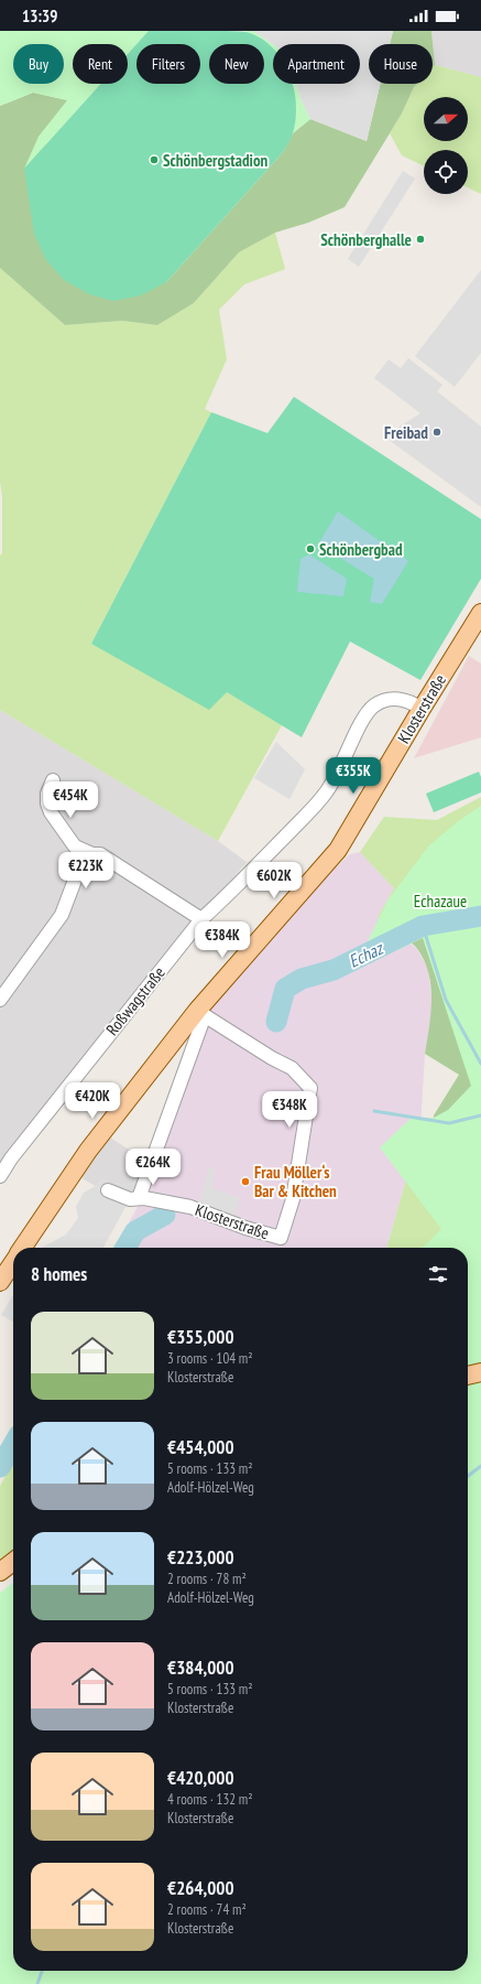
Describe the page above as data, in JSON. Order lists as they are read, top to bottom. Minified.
{"streets":{"main road":["Klosterstraße"],"street":["Roßwagstraße"]},"crossings":[["Klosterstraße","Roßwagstraße"]],"water":["Echaz"],"parks":["Echazaue"],"places":["Schönbergstadion","Schönberghalle","Freibad","Schönbergbad","Frau Möller‘s Bar & Kitchen"],"north":"right","page":{"status":"13:39","chip":["Buy","Rent","Filters","New","Apartment","House"],"price":["€355K","€454K","€223K","€602K","€384K","€420K","€348K","€264K"],"heading":"8 homes","list":[{"name":"€355,000","note":"3 rooms · 104 m² · Klosterstraße"},{"name":"€454,000","note":"5 rooms · 133 m² · Adolf-Hölzel-Weg"},{"name":"€223,000","note":"2 rooms · 78 m² · Adolf-Hölzel-Weg"},{"name":"€384,000","note":"5 rooms · 133 m² · Klosterstraße"},{"name":"€420,000","note":"4 rooms · 132 m² · Klosterstraße"},{"name":"€264,000","note":"2 rooms · 74 m² · Klosterstraße"}]}}
